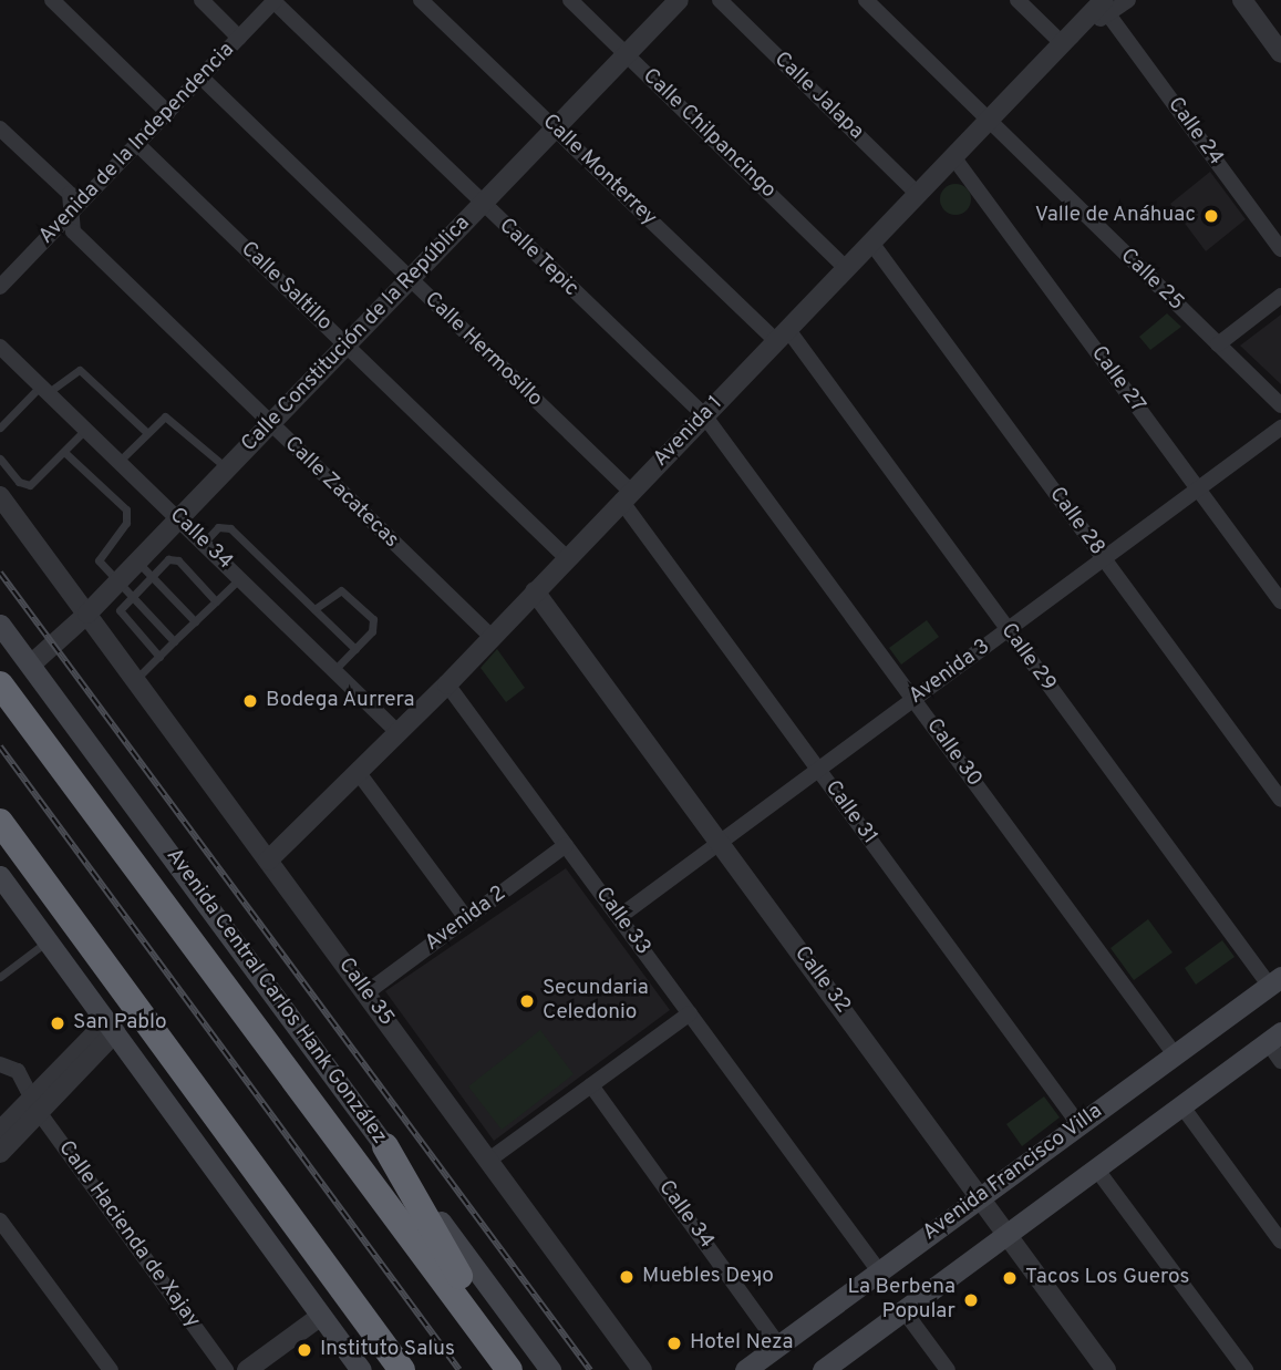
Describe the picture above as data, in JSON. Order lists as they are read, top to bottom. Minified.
{"streets":{"highway":["Avenida Central Carlos Hank González"],"main road":["Avenida Francisco Villa"],"street":["Calle Jalapa","Calle 24","Calle Chilpancingo","Avenida de la Independencia","Calle Monterrey","Calle Tepic","Calle 25","Calle Saltillo","Calle Constitución de la República","Calle Hermosillo","Calle 27","Avenida 1","Calle Zacatecas","Calle 28","Calle 34","Calle 29","Avenida 3","Calle 30","Calle 31","Avenida 2","Calle 33","Calle 32","Calle 35","Calle Hacienda de Xajay"]},"crossings":[["Calle Jalapa","Avenida 1"],["Calle 24","Avenida 1"],["Calle Chilpancingo","Calle Constitución de la República"],["Calle Chilpancingo","Avenida 1"],["Avenida de la Independencia","Calle Tepic"],["Avenida de la Independencia","Calle Saltillo"],["Avenida de la Independencia","Calle Hermosillo"],["Avenida de la Independencia","Calle Zacatecas"],["Calle Monterrey","Calle Constitución de la República"],["Calle Monterrey","Avenida 1"],["Calle Monterrey","Calle 29"],["Calle Tepic","Calle Constitución de la República"],["Calle Tepic","Avenida 1"],["Calle Tepic","Calle 30"],["Calle 25","Avenida 1"],["Calle Saltillo","Calle Constitución de la República"],["Calle Saltillo","Avenida 1"],["Calle Constitución de la República","Calle Hermosillo"],["Calle Constitución de la República","Calle Zacatecas"],["Calle Constitución de la República","Calle 34"],["Calle Constitución de la República","Calle 35"],["Calle Constitución de la República","Avenida Central Carlos Hank González"],["Calle Hermosillo","Avenida 1"],["Calle Hermosillo","Calle 31"],["Calle 27","Avenida 1"],["Calle 27","Avenida 3"],["Avenida 1","Calle Zacatecas"],["Avenida 1","Calle 28"],["Avenida 1","Calle 34"],["Avenida 1","Calle 29"],["Avenida 1","Calle 30"],["Avenida 1","Calle 31"],["Avenida 1","Calle 33"],["Avenida 1","Calle 32"],["Avenida 1","Calle 35"],["Calle 28","Avenida 3"],["Calle 34","Avenida Francisco Villa"],["Calle 29","Avenida 3"],["Calle 29","Avenida Francisco Villa"],["Avenida 3","Calle 30"],["Avenida 3","Calle 31"],["Avenida 3","Calle 33"],["Avenida 3","Calle 32"],["Calle 30","Avenida Francisco Villa"],["Calle 31","Avenida Francisco Villa"],["Avenida 2","Calle 33"],["Avenida 2","Calle 35"],["Calle 33","Avenida Francisco Villa"],["Calle 32","Avenida Francisco Villa"]],"places":["Valle de Anáhuac","Bodega Aurrera","Secundaria Celedonio","San Pablo","Muebles Deʞo","Tacos Los Gueros","La Berbena Popular","Hotel Neza","Instituto Salus"]}
